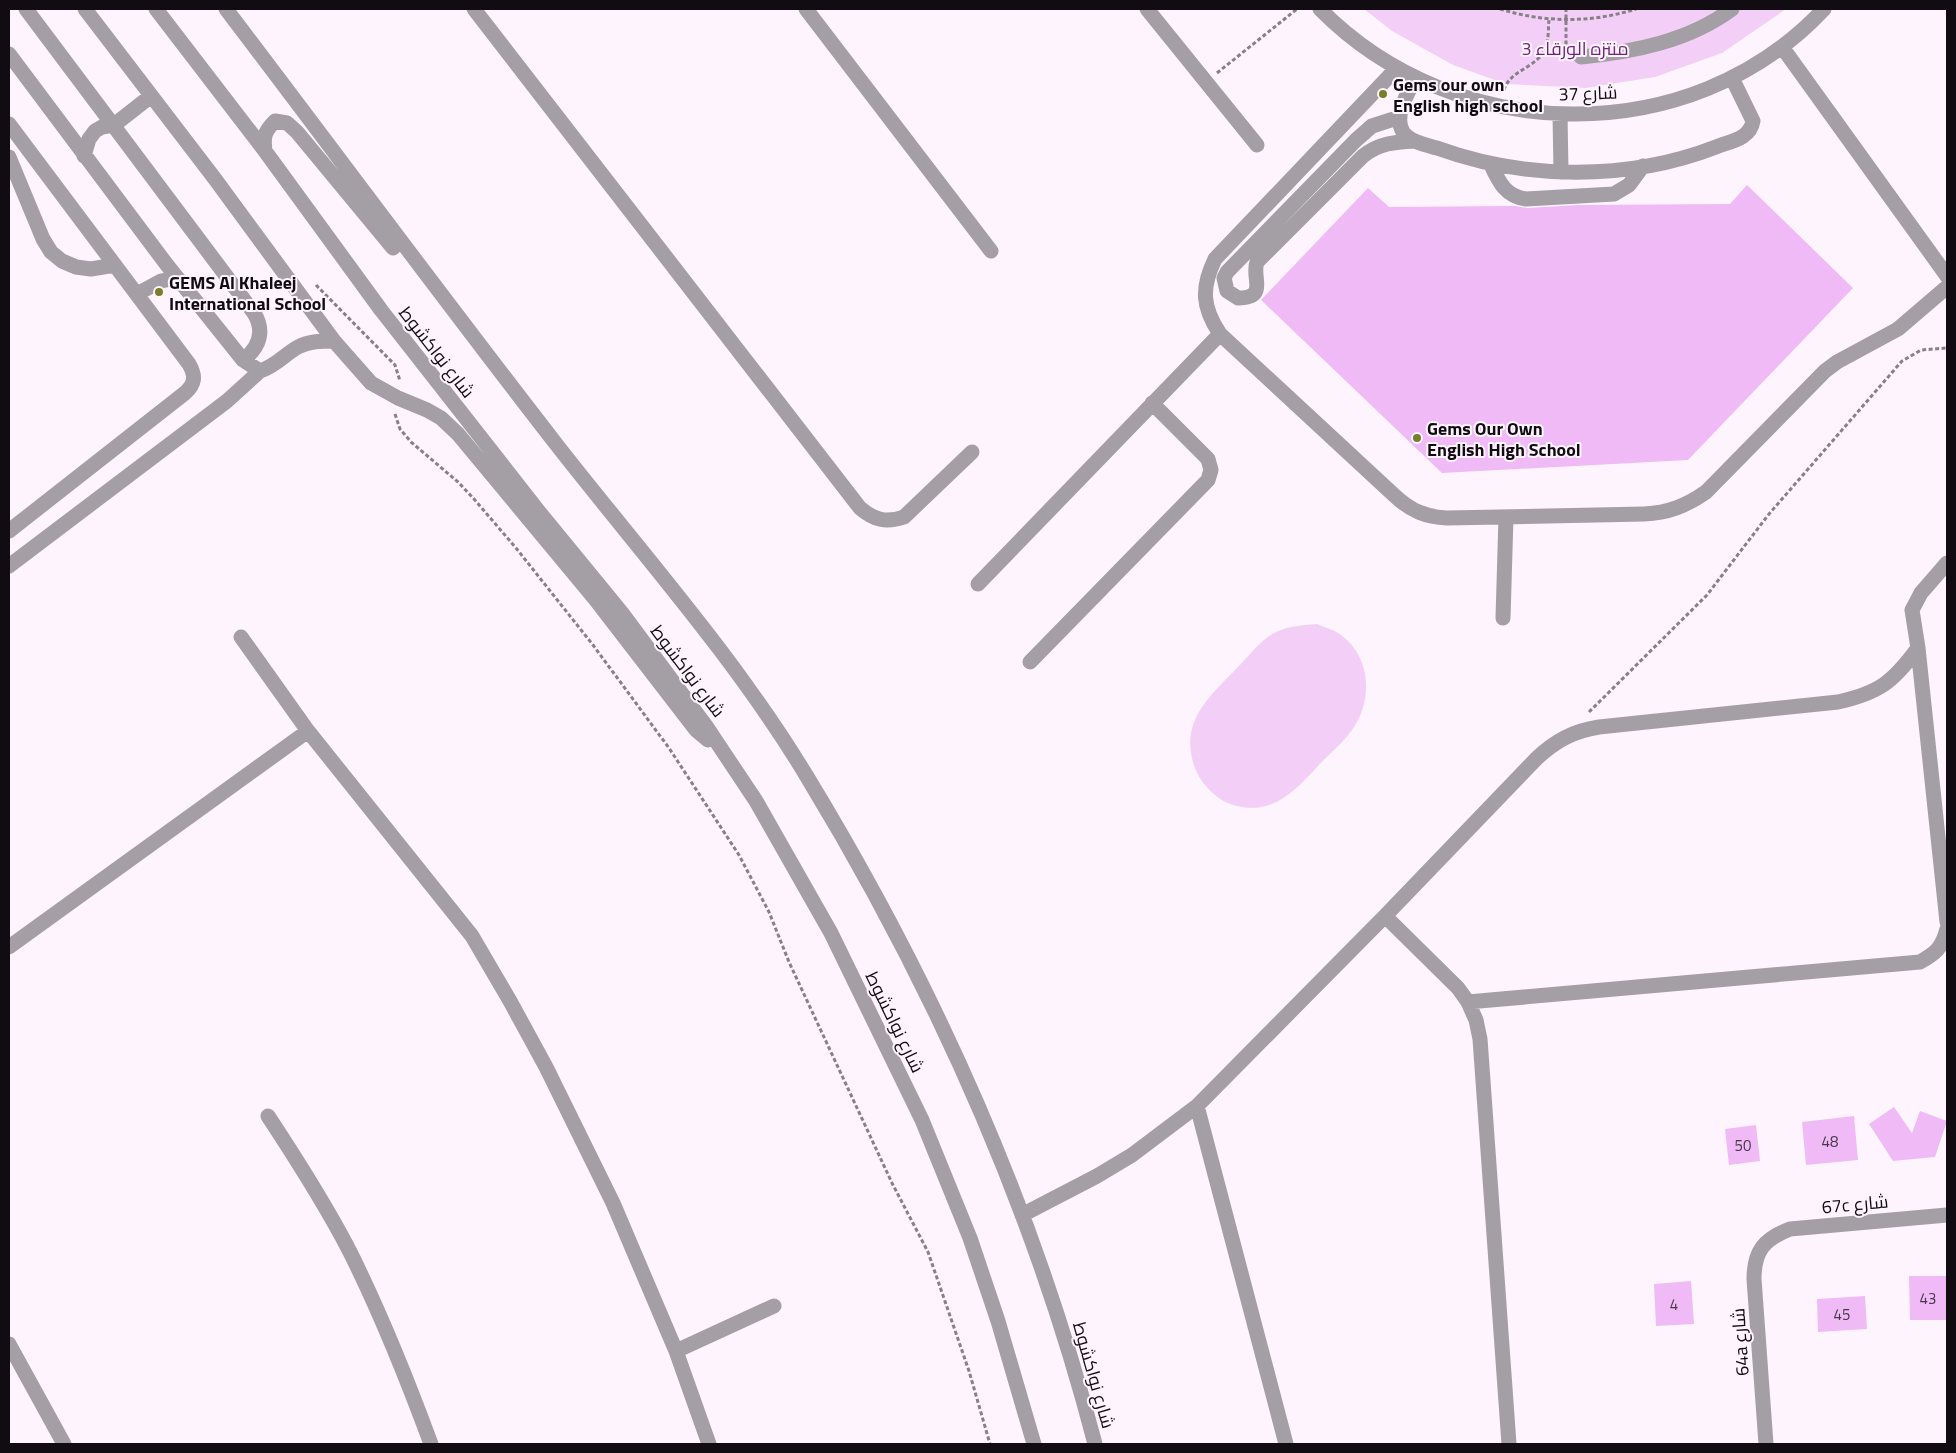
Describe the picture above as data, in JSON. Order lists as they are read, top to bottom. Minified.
{"streets":{"street":["شارع 37","شارع نواكشوط","67c شارع","64a شارع"]},"crossings":[["67c شارع","64a شارع"]],"parks":["منتزه الورقاء 3"],"places":["Gems our own English high school","GEMS Al Khaleej International School","Gems Our Own English High School"],"house_numbers":["48","50","43","4","45"]}
